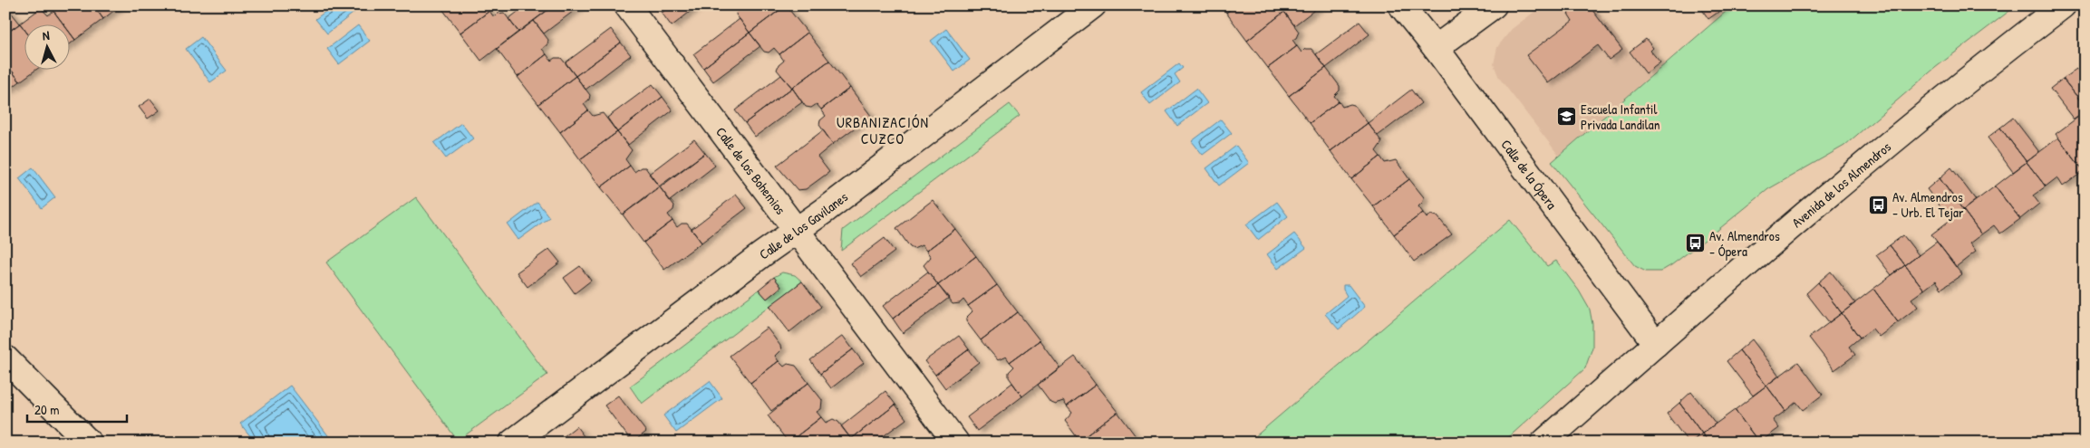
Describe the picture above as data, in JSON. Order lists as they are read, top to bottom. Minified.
{"streets":{"street":["Calle de los Bohemios","Calle de la Ópera","Avenida de los Almendros","Calle de los Gavilanes"]},"crossings":[["Calle de los Bohemios","Calle de los Gavilanes"],["Calle de la Ópera","Avenida de los Almendros"]],"districts":["URBANIZACIÓN CUZCO"],"places":{"school or university":["Escuela Infantil Privada Landilan"],"bus stop":["Av. Almendros - Urb. El Tejar","Av. Almendros - Ópera"]},"scale_bar":"20 m","north":"top"}
